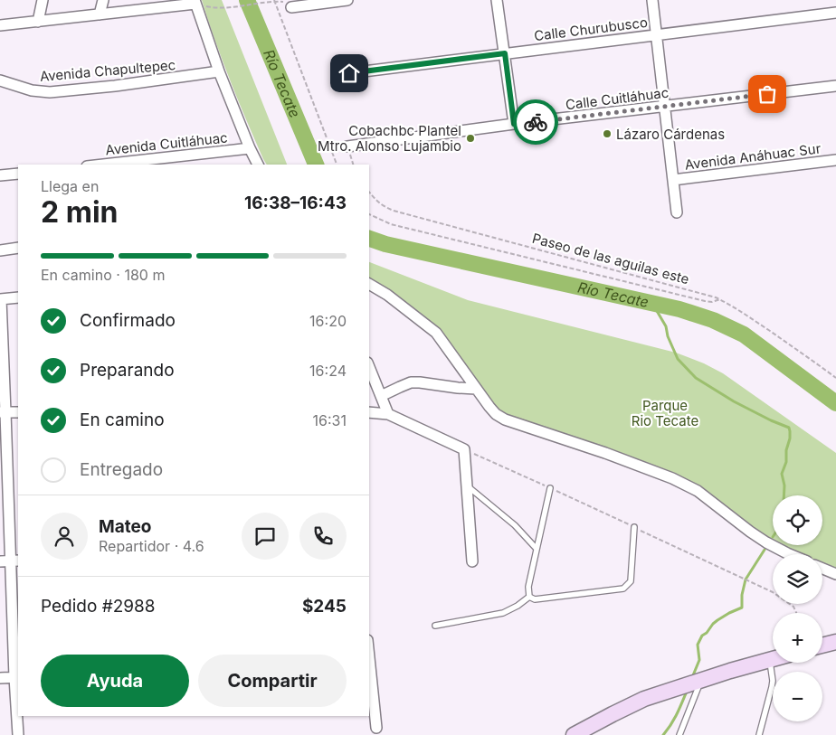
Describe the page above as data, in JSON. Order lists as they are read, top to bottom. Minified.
{"streets":{"street":["Calle Churubusco","Avenida Chapultepec","Calle Cuitláhuac","Avenida Cuitláhuac","Avenida Anáhuac Sur"],"path":["Paseo de las aguilas este"]},"water":["Río Tecate"],"parks":["Parque Rio Tecate"],"places":["Lázaro Cárdenas","Cobachbc Plantel Mtro. Alonso Lujambio"],"page":{"heading":["2 min","Llega en","16:38–16:43"],"panel":["Mateo","Repartidor · 4.6","Pedido #2988","$245"],"bar":"En camino · 180 m","list":[["Confirmado","16:20"],["Preparando","16:24"],["En camino","16:31"],"Entregado"],"map_buttons":["+","−"],"buttons":["Ayuda","Compartir"]}}
